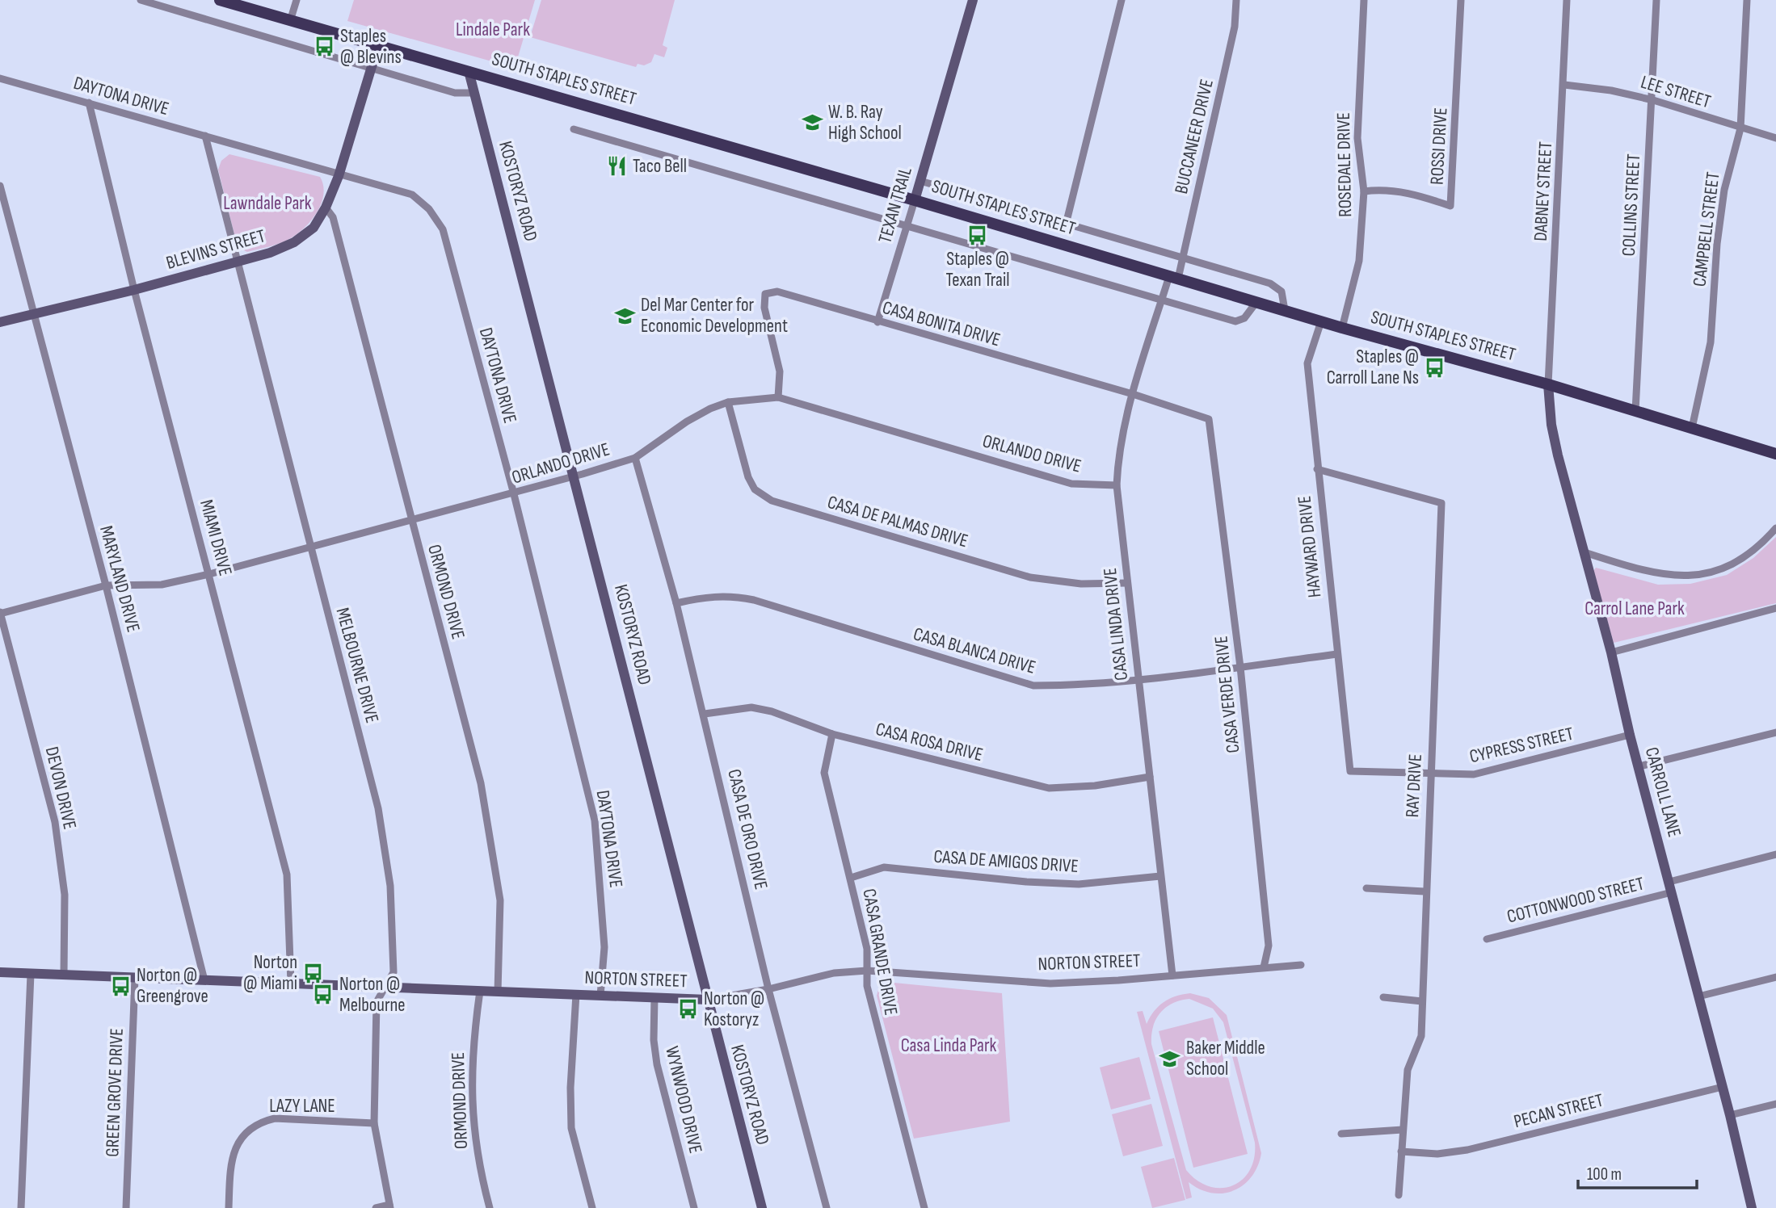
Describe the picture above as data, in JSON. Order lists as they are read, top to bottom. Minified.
{"streets":{"main road":["SOUTH STAPLES STREET"],"street":["LEE STREET","DAYTONA DRIVE","BUCCANEER DRIVE","ROSSI DRIVE","ROSEDALE DRIVE","KOSTORYZ ROAD","DABNEY STREET","TEXAN TRAIL","COLLINS STREET","CAMPBELL STREET","BLEVINS STREET","CASA BONITA DRIVE","ORLANDO DRIVE","CASA DE PALMAS DRIVE","MIAMI DRIVE","HAYWARD DRIVE","MARYLAND DRIVE","ORMOND DRIVE","CASA LINDA DRIVE","CASA BLANCA DRIVE","MELBOURNE DRIVE","CASA VERDE DRIVE","CASA ROSA DRIVE","CYPRESS STREET","RAY DRIVE","DEVON DRIVE","CARROLL LANE","CASA DE ORO DRIVE","CASA DE AMIGOS DRIVE","COTTONWOOD STREET","CASA GRANDE DRIVE","NORTON STREET","GREEN GROVE DRIVE","WYNWOOD DRIVE","LAZY LANE","PECAN STREET"]},"crossings":[["SOUTH STAPLES STREET","BUCCANEER DRIVE"],["SOUTH STAPLES STREET","ROSEDALE DRIVE"],["SOUTH STAPLES STREET","KOSTORYZ ROAD"],["SOUTH STAPLES STREET","DABNEY STREET"],["SOUTH STAPLES STREET","TEXAN TRAIL"],["SOUTH STAPLES STREET","COLLINS STREET"],["SOUTH STAPLES STREET","CAMPBELL STREET"],["SOUTH STAPLES STREET","BLEVINS STREET"],["SOUTH STAPLES STREET","HAYWARD DRIVE"],["SOUTH STAPLES STREET","CASA LINDA DRIVE"],["SOUTH STAPLES STREET","CARROLL LANE"],["LEE STREET","DABNEY STREET"],["LEE STREET","COLLINS STREET"],["LEE STREET","CAMPBELL STREET"],["DAYTONA DRIVE","BLEVINS STREET"],["DAYTONA DRIVE","ORLANDO DRIVE"],["DAYTONA DRIVE","MIAMI DRIVE"],["DAYTONA DRIVE","MELBOURNE DRIVE"],["DAYTONA DRIVE","NORTON STREET"],["BUCCANEER DRIVE","CASA LINDA DRIVE"],["ROSSI DRIVE","ROSEDALE DRIVE"],["KOSTORYZ ROAD","ORLANDO DRIVE"],["KOSTORYZ ROAD","NORTON STREET"],["DABNEY STREET","CARROLL LANE"],["TEXAN TRAIL","CASA BONITA DRIVE"],["BLEVINS STREET","MIAMI DRIVE"],["BLEVINS STREET","MARYLAND DRIVE"],["BLEVINS STREET","ORMOND DRIVE"],["BLEVINS STREET","MELBOURNE DRIVE"],["CASA BONITA DRIVE","ORLANDO DRIVE"],["CASA BONITA DRIVE","CASA LINDA DRIVE"],["CASA BONITA DRIVE","CASA VERDE DRIVE"],["ORLANDO DRIVE","CASA DE PALMAS DRIVE"],["ORLANDO DRIVE","MIAMI DRIVE"],["ORLANDO DRIVE","MARYLAND DRIVE"],["ORLANDO DRIVE","ORMOND DRIVE"],["ORLANDO DRIVE","CASA LINDA DRIVE"],["ORLANDO DRIVE","MELBOURNE DRIVE"],["ORLANDO DRIVE","DEVON DRIVE"],["ORLANDO DRIVE","CASA DE ORO DRIVE"],["CASA DE PALMAS DRIVE","CASA LINDA DRIVE"],["MIAMI DRIVE","NORTON STREET"],["HAYWARD DRIVE","CASA BLANCA DRIVE"],["HAYWARD DRIVE","CYPRESS STREET"],["HAYWARD DRIVE","RAY DRIVE"],["MARYLAND DRIVE","NORTON STREET"],["ORMOND DRIVE","NORTON STREET"],["CASA LINDA DRIVE","CASA BLANCA DRIVE"],["CASA LINDA DRIVE","CASA ROSA DRIVE"],["CASA LINDA DRIVE","CASA DE AMIGOS DRIVE"],["CASA LINDA DRIVE","NORTON STREET"],["CASA BLANCA DRIVE","CASA VERDE DRIVE"],["CASA BLANCA DRIVE","CASA DE ORO DRIVE"],["MELBOURNE DRIVE","NORTON STREET"],["MELBOURNE DRIVE","LAZY LANE"],["CASA VERDE DRIVE","NORTON STREET"],["CASA ROSA DRIVE","CASA DE ORO DRIVE"],["CASA ROSA DRIVE","CASA GRANDE DRIVE"],["CYPRESS STREET","RAY DRIVE"],["CYPRESS STREET","CARROLL LANE"],["RAY DRIVE","PECAN STREET"],["DEVON DRIVE","NORTON STREET"],["CARROLL LANE","COTTONWOOD STREET"],["CARROLL LANE","PECAN STREET"],["CASA DE ORO DRIVE","NORTON STREET"],["CASA DE AMIGOS DRIVE","CASA GRANDE DRIVE"],["CASA GRANDE DRIVE","NORTON STREET"],["NORTON STREET","GREEN GROVE DRIVE"],["NORTON STREET","WYNWOOD DRIVE"]],"parks":["Lindale Park","Lawndale Park","Carrol Lane Park","Casa Linda Park"],"places":{"bus stop":["Staples @ Blevins","Staples @ Texan Trail","Staples @ Carroll Lane Ns","Norton @ Miami","Norton @ Greengrove","Norton @ Melbourne","Norton @ Kostoryz"],"school or university":["W. B. Ray High School","Del Mar Center for Economic Development","Baker Middle School"],"restaurant":["Taco Bell"]},"scale_bar":"100 m"}
